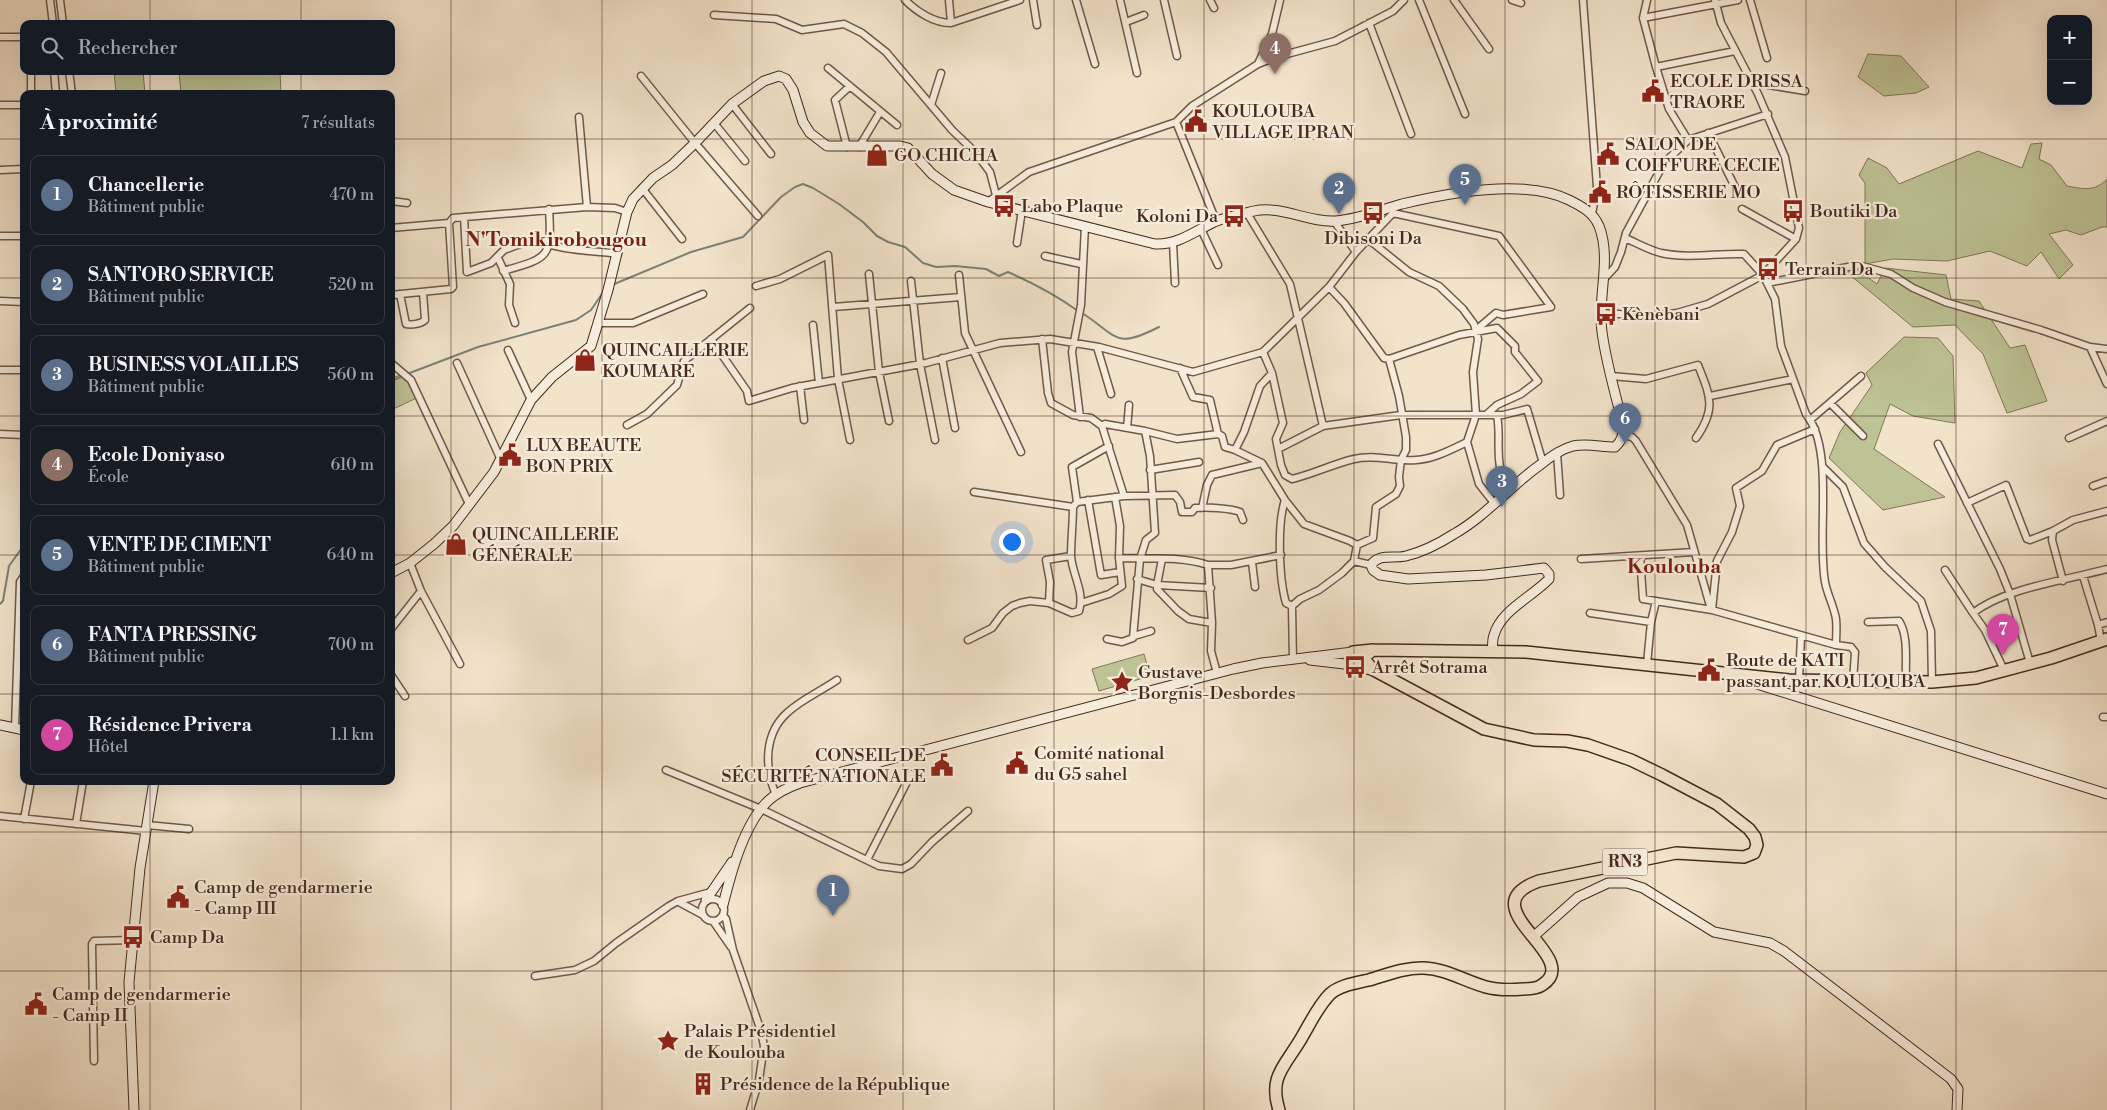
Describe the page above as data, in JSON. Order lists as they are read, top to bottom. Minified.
{"streets":{"highway":["RN3"]},"districts":["N'Tomikirobougou","Koulouba"],"places":{"public building":["ECOLE DRISSA TRAORE","KOULOUBA VILLAGE IPRAN","SALON DE COIFFURE CECIE","RÔTISSERIE MO","LUX BEAUTE BON PRIX","Route de KATI passant par KOULOUBA","Comité national du G5 sahel","CONSEIL DE SÉCURITÉ NATIONALE","Camp de gendarmerie - Camp III","Camp de gendarmerie - Camp II"],"shop":["GO CHICHA","QUINCAILLERIE KOUMARE","QUINCAILLERIE GÉNÉRALE"],"bus stop":["Labo Plaque","Boutiki Da","Dibisoni Da","Koloni Da","Terrain Da","Kènèbani","Arrêt Sotrama","Camp Da"],"place":["Gustave Borgnis-Desbordes","Palais Présidentiel de Koulouba"],"building":["Présidence de la République"]},"page":{"map_buttons":["+","−"],"search":"Rechercher","pins":["4","5","2","6","3","7","1"],"heading":["À proximité","7 résultats"],"list":[{"mark":"1","name":"Chancellerie","note":"Bâtiment public","value":"470 m"},{"mark":"2","name":"SANTORO SERVICE","note":"Bâtiment public","value":"520 m"},{"mark":"3","name":"BUSINESS VOLAILLES","note":"Bâtiment public","value":"560 m"},{"mark":"4","name":"Ecole Doniyaso","note":"École","value":"610 m"},{"mark":"5","name":"VENTE DE CIMENT","note":"Bâtiment public","value":"640 m"},{"mark":"6","name":"FANTA PRESSING","note":"Bâtiment public","value":"700 m"},{"mark":"7","name":"Résidence Privera","note":"Hôtel","value":"1.1 km"}]}}
